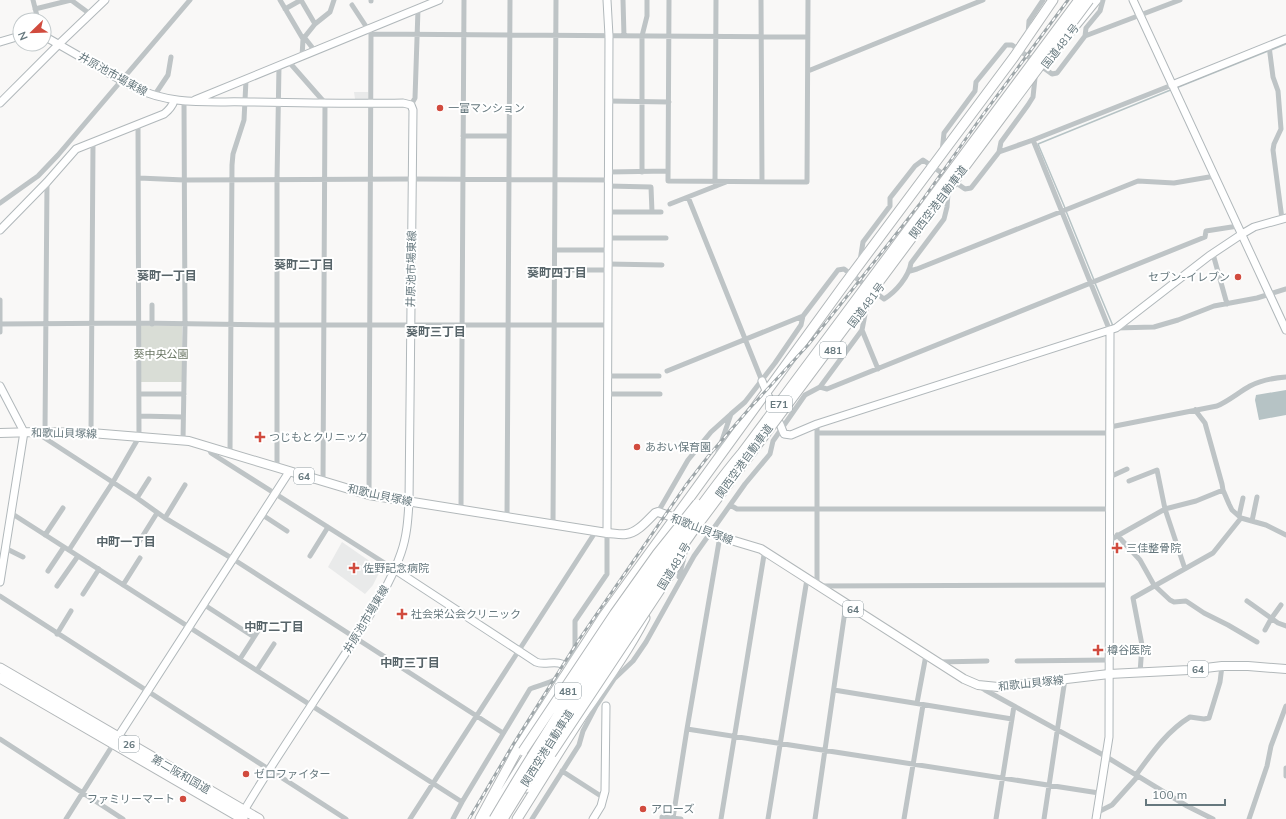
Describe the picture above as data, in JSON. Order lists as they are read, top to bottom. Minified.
{"streets":{"highway":["国道481号","関西空港自動車道","481","E71","26","第二阪和国道"],"main road":["和歌山貝塚線","64"],"street":["井原池市場東線"]},"crossings":[["国道481号","481"],["国道481号","和歌山貝塚線"],["井原池市場東線","和歌山貝塚線"],["井原池市場東線","第二阪和国道"],["関西空港自動車道","481"],["481","和歌山貝塚線"]],"districts":["葵町二丁目","葵町四丁目","葵町一丁目","葵町三丁目","中町一丁目","中町二丁目","中町三丁目"],"parks":["葵中央公園"],"places":{"other":["一富マンション","セブン-イレブン","あおい保育園","ゼロファイター","ファミリーマート","アローズ"],"health":["つじもとクリニック","三佳整骨院","佐野記念病院","社会栄公会クリニック","樽谷医院"]},"scale_bar":"100 m","north":"bottom left"}
